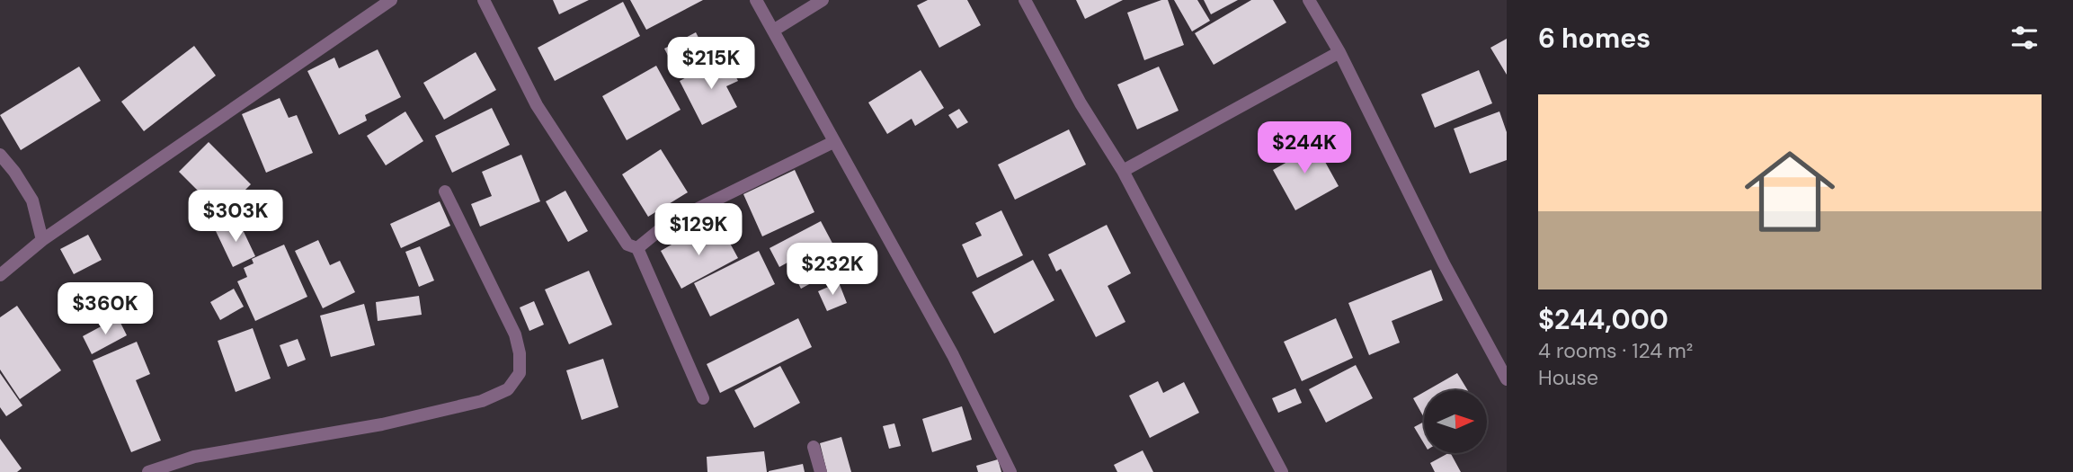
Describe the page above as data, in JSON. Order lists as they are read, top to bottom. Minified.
{"north":"right","page":{"heading":"6 homes","price":["$215K","$244K","$303K","$129K","$232K","$360K"],"list":[{"name":"$244,000","note":"4 rooms · 124 m² · House"}]}}
